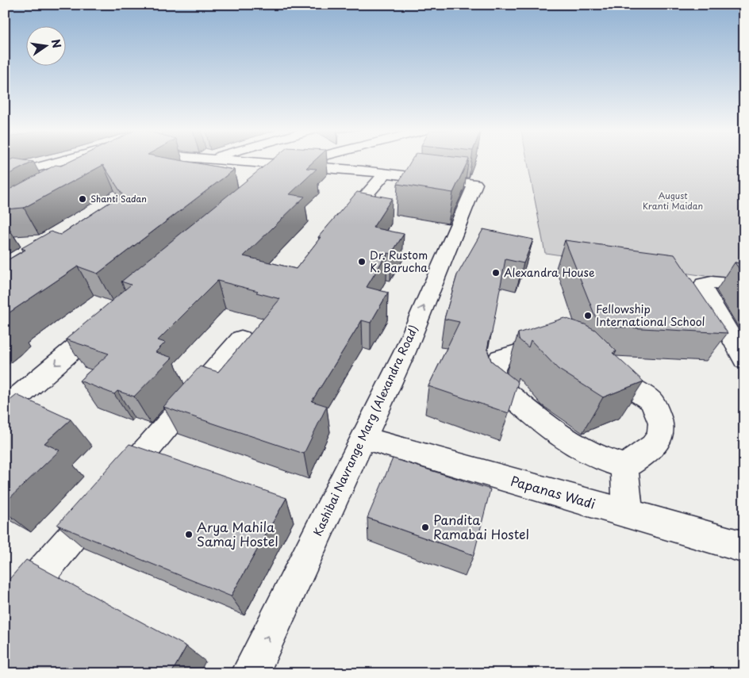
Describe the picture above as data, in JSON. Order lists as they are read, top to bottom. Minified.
{"streets":{"street":["Kashibai Navrange Marg (Alexandra Road)","Papanas Wadi"]},"crossings":[["Kashibai Navrange Marg (Alexandra Road)","Papanas Wadi"]],"one_way":["Kashibai Navrange Marg (Alexandra Road)"],"parks":["August Kranti Maidan"],"places":["Shanti Sadan","Dr. Rustom K. Barucha","Alexandra House","Fellowship International School","Pandita Ramabai Hostel","Arya Mahila Samaj Hostel"],"north":"right"}
